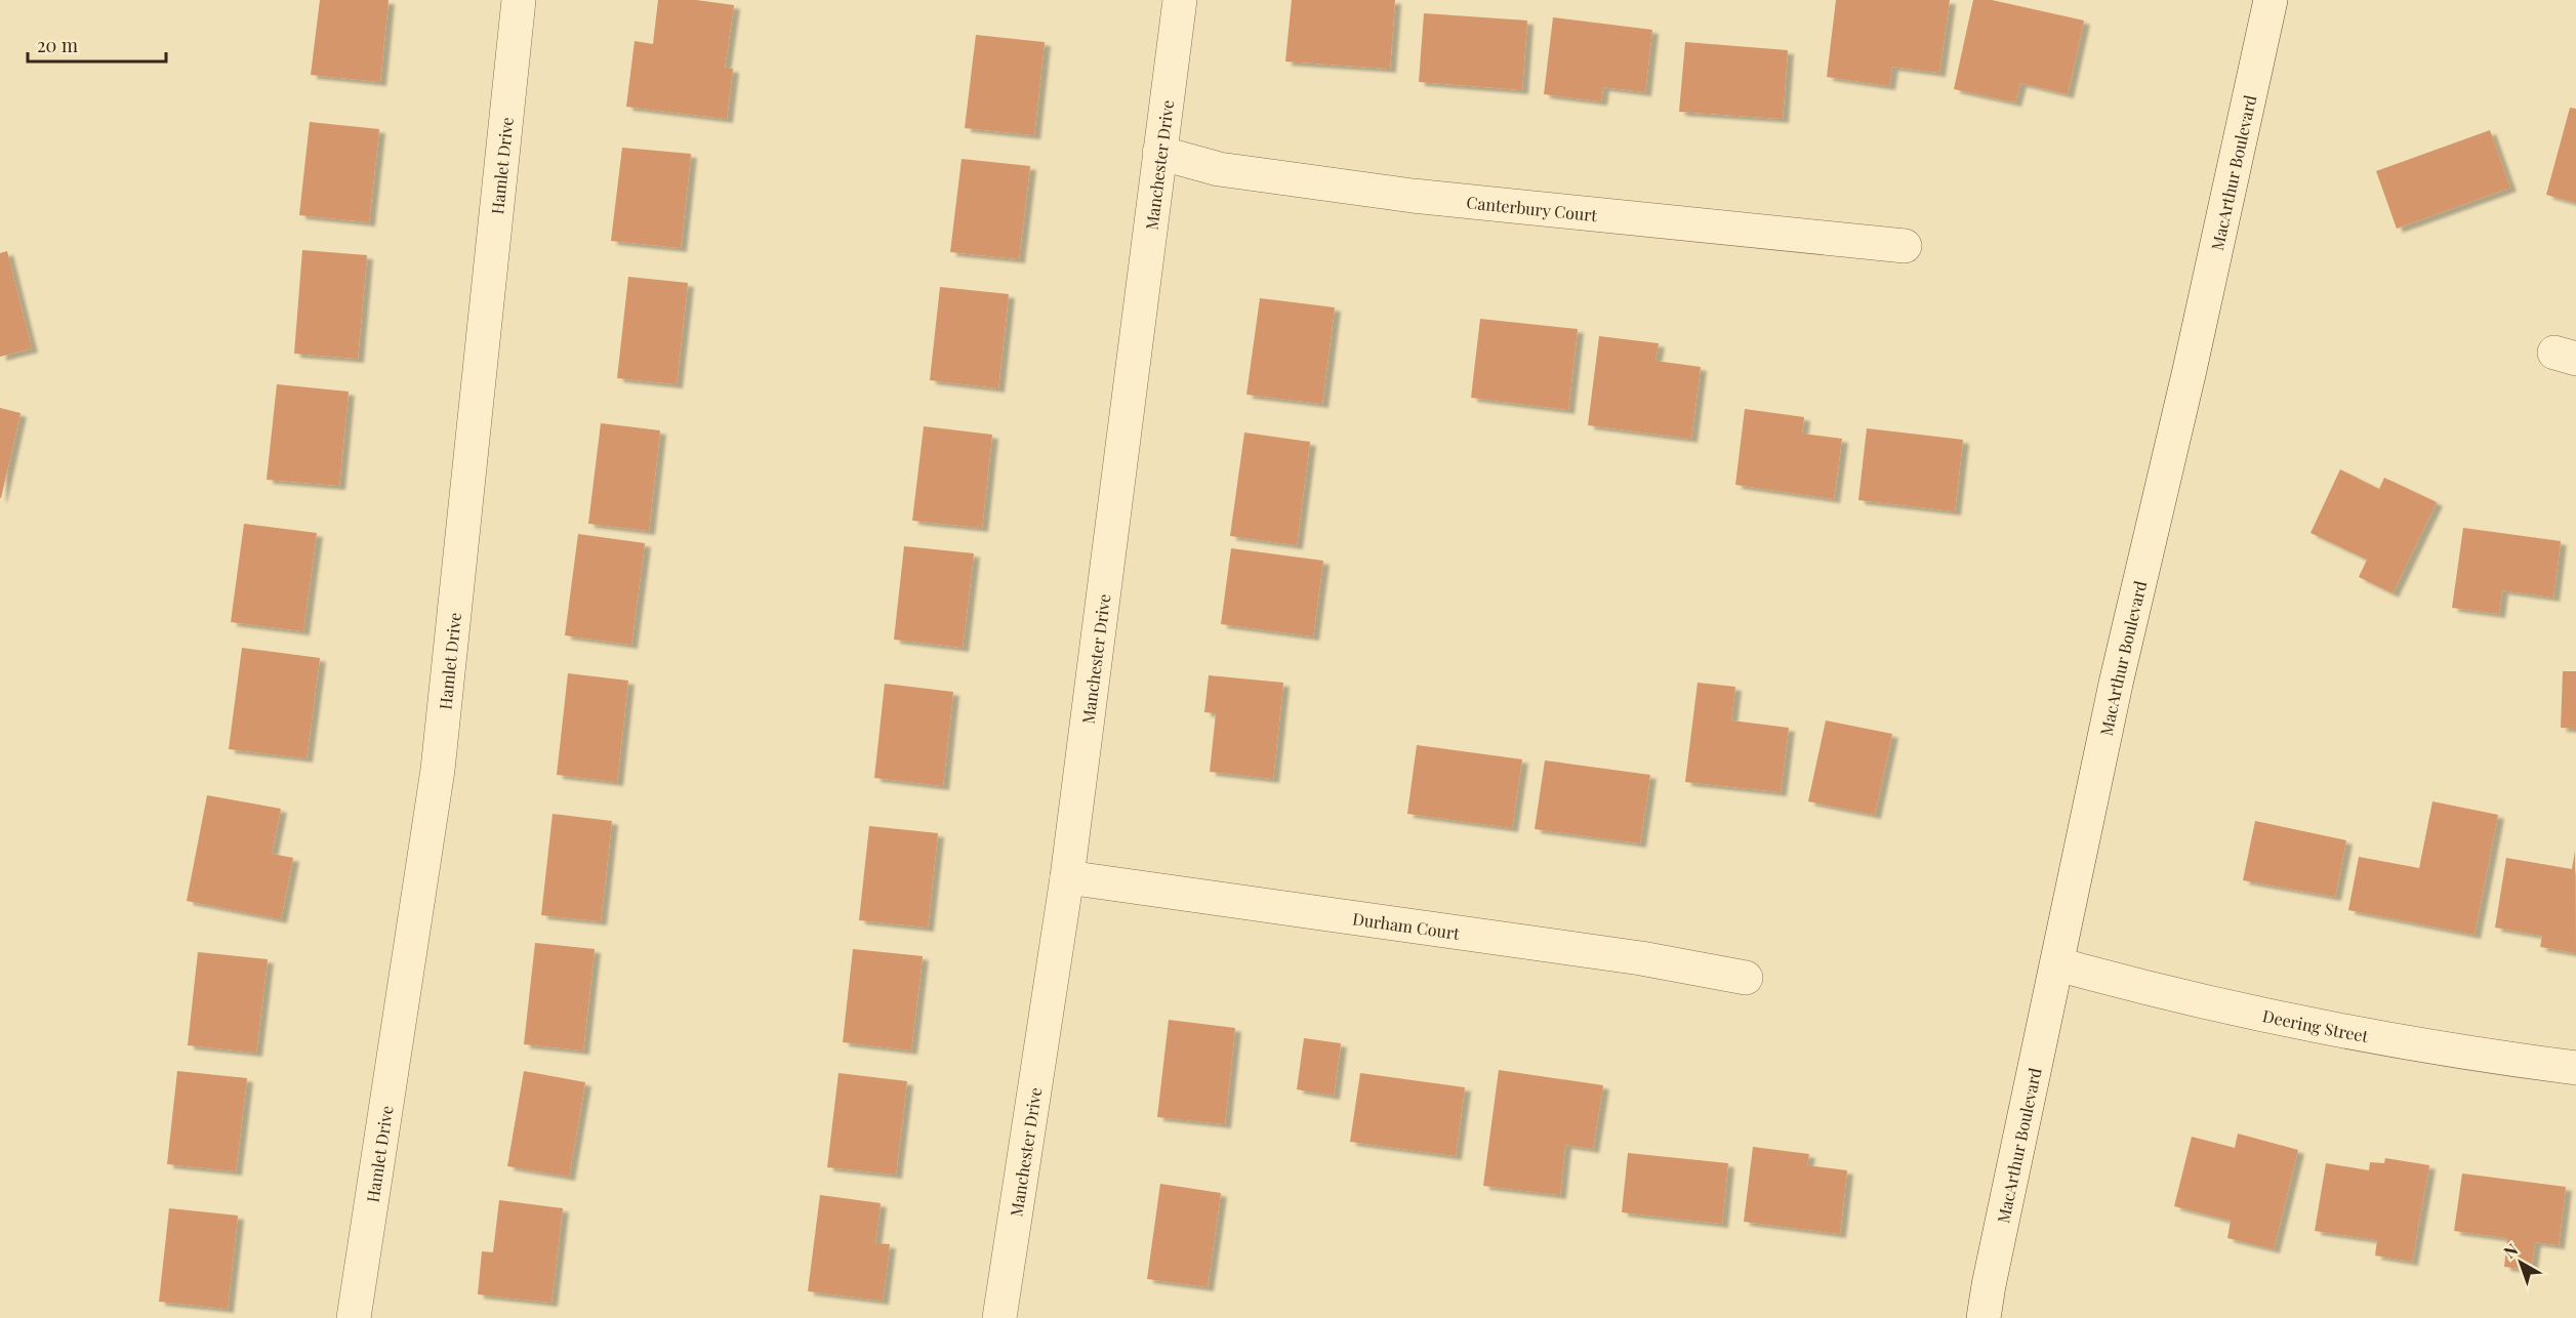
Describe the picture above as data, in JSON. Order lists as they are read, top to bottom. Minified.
{"streets":{"street":["Hamlet Drive","Manchester Drive","MacArthur Boulevard","Canterbury Court","Durham Court","Deering Street"]},"crossings":[["Manchester Drive","Canterbury Court"],["Manchester Drive","Durham Court"],["MacArthur Boulevard","Deering Street"]],"scale_bar":"20 m","north":"top left"}
